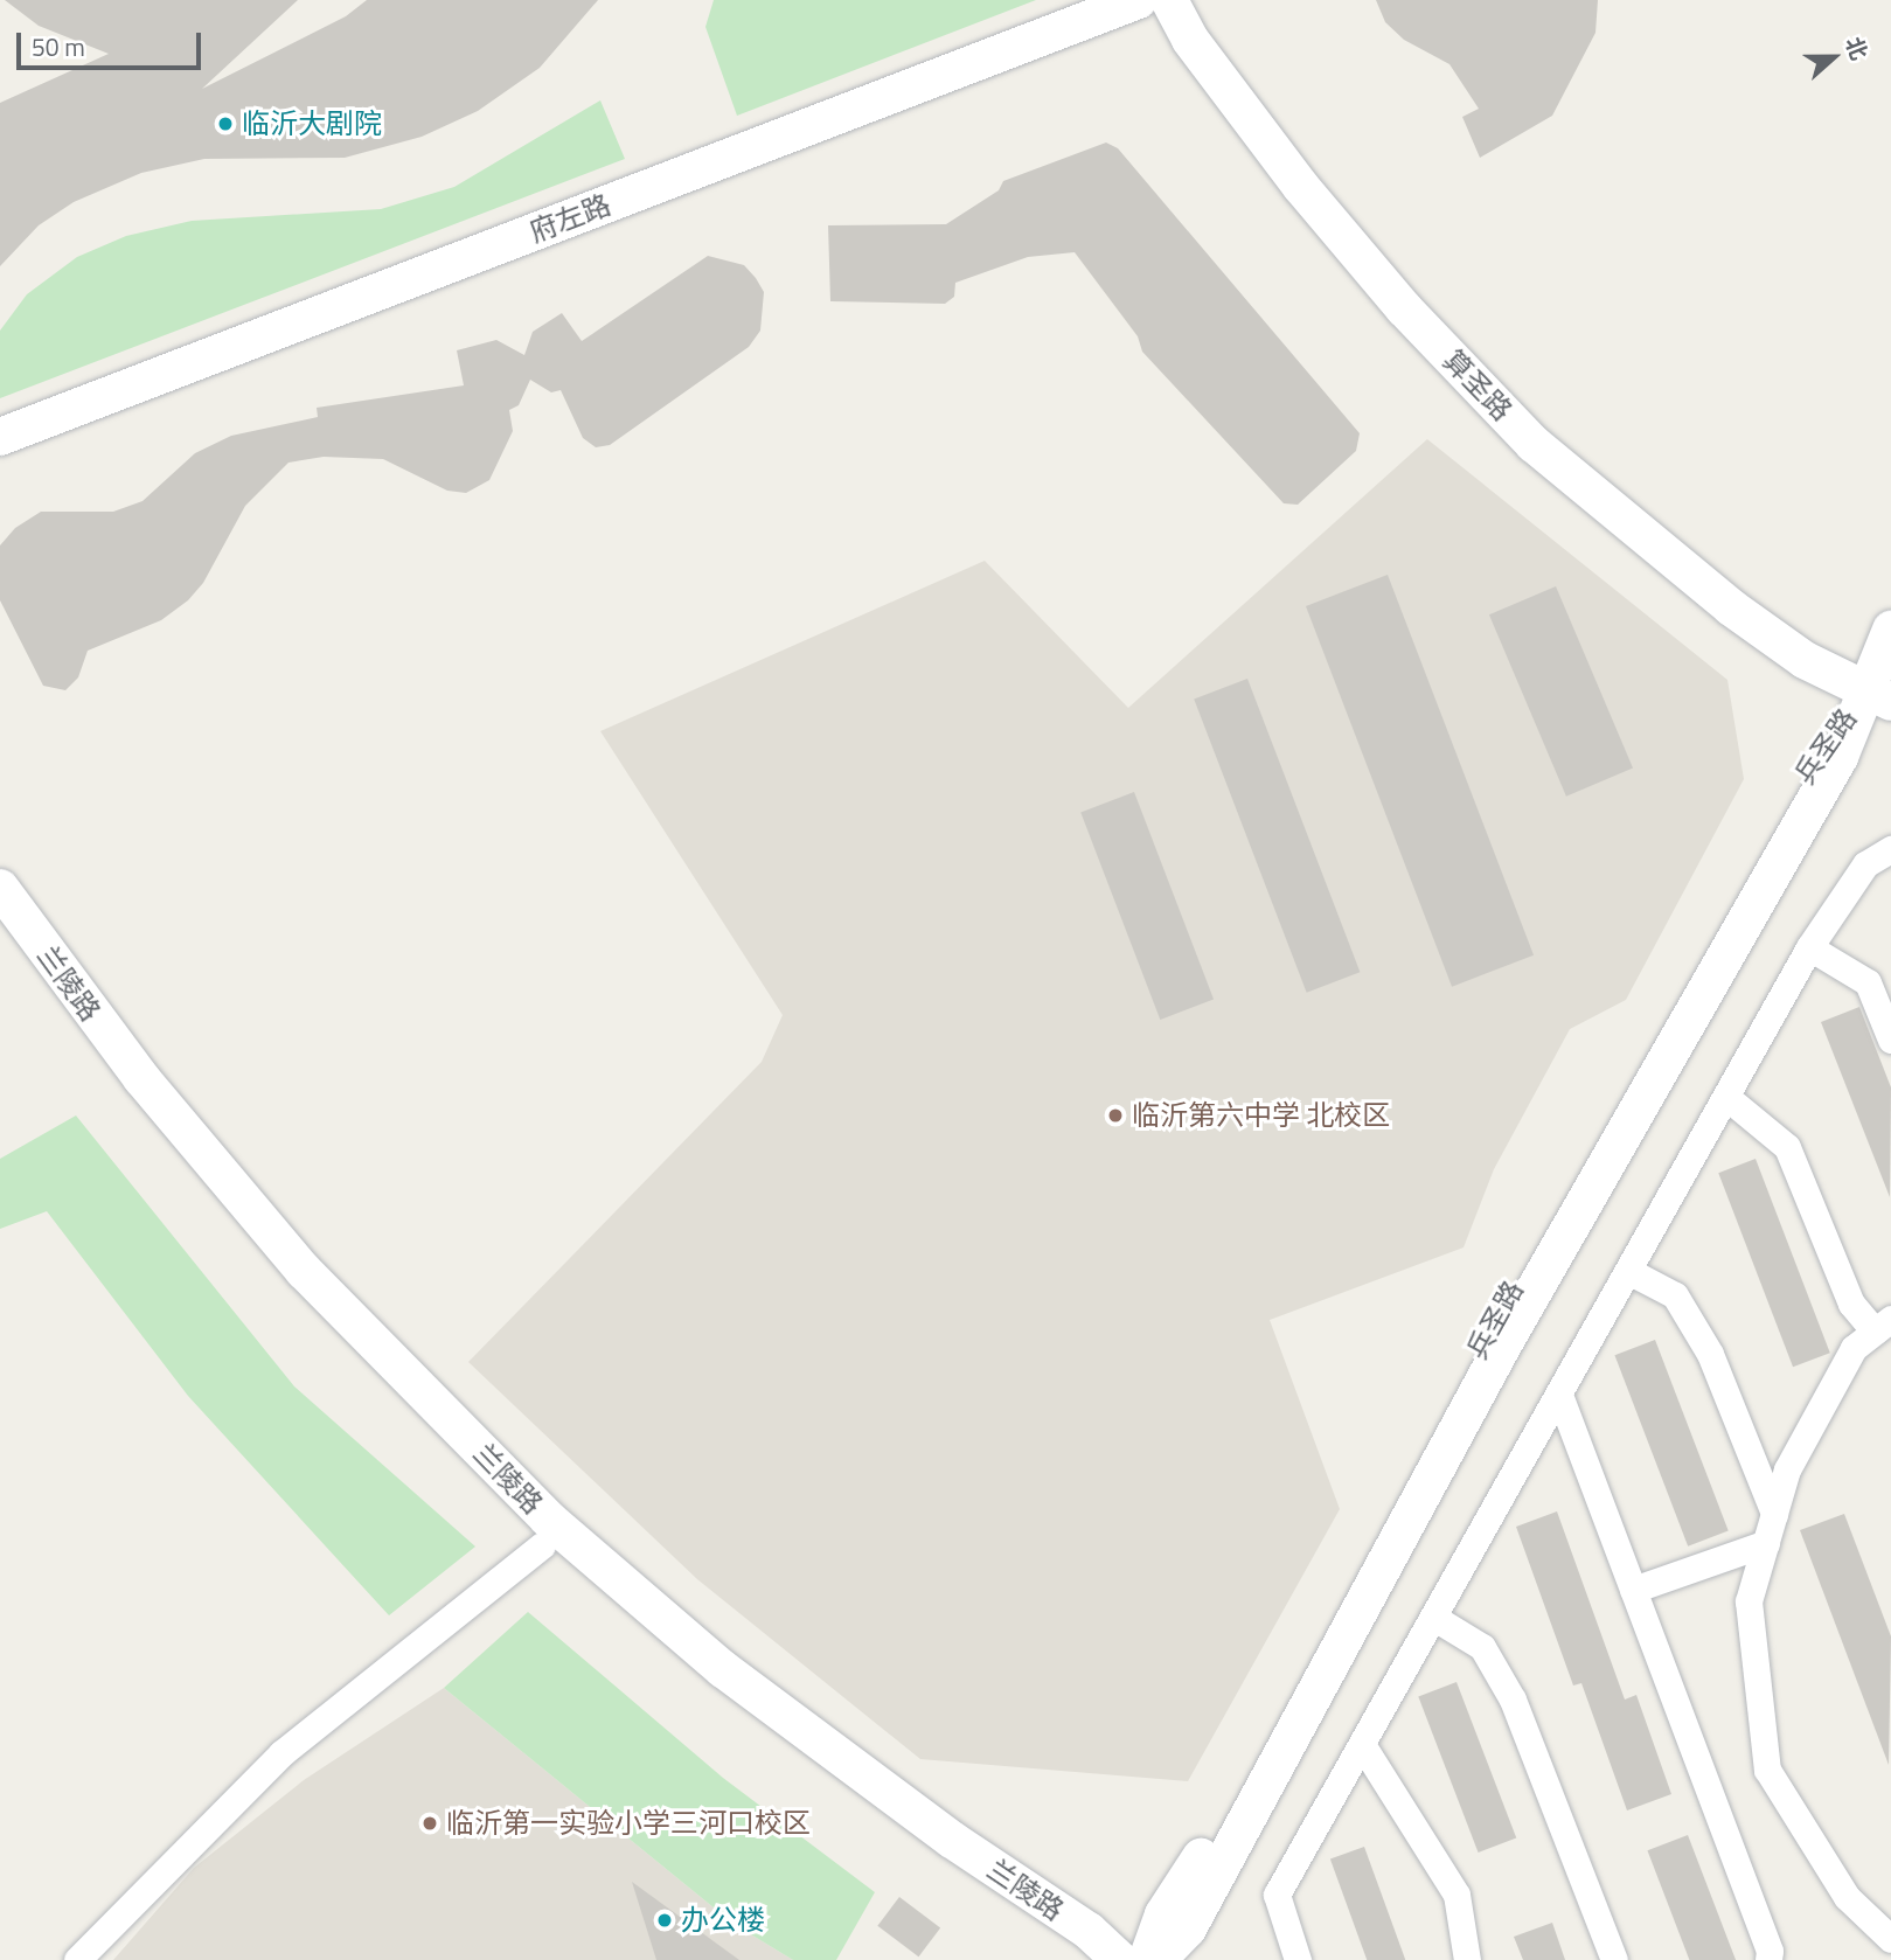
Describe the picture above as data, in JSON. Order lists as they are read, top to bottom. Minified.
{"streets":{"main road":["府左路","算圣路","兵圣路","兰陵路"]},"crossings":[["算圣路","兵圣路"]],"places":["临沂大剧院","临沂第六中学 北校区","临沂第一实验小学三河口校区","办公楼"],"scale_bar":"50 m","north":"right"}
